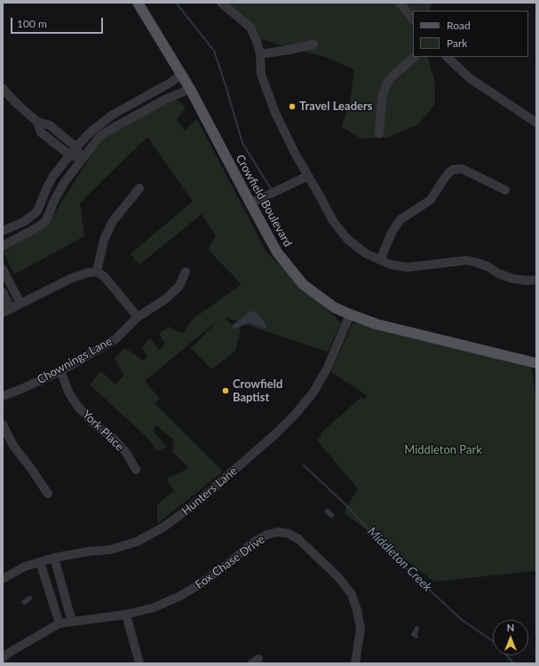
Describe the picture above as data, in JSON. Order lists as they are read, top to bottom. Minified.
{"streets":{"main road":["Crowfield Boulevard"],"street":["Chownings Lane","York Place","Hunters Lane","Fox Chase Drive"]},"crossings":[["Crowfield Boulevard","Hunters Lane"],["Chownings Lane","York Place"]],"water":["Middleton Creek"],"parks":["Middleton Park"],"places":["Travel Leaders","Crowfield Baptist"],"legend":["Road","Park"],"scale_bar":"100 m","north":"top"}
